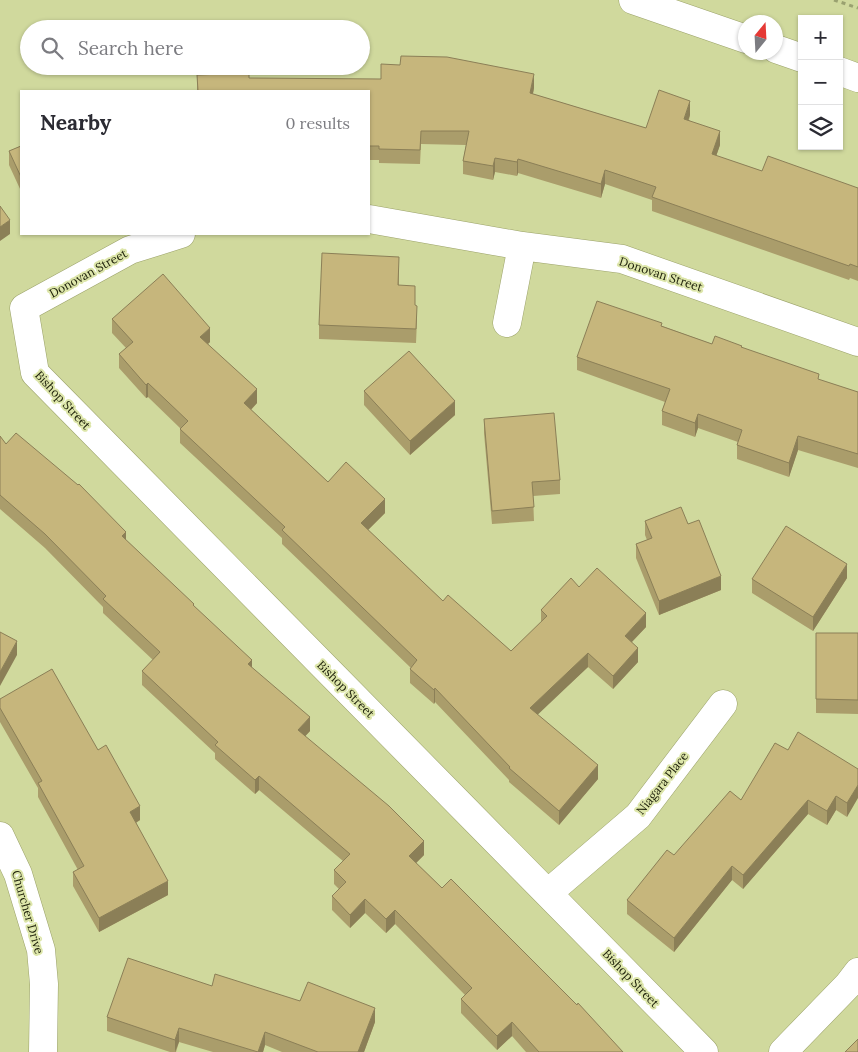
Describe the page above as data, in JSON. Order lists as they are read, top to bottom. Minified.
{"streets":{"street":["Donovan Street","Bishop Street","Niagara Place","Churcher Drive"]},"crossings":[["Donovan Street","Bishop Street"],["Bishop Street","Niagara Place"]],"north":"top","page":{"map_buttons":["+","−"],"search":"Search here","heading":["Nearby","0 results"]}}
